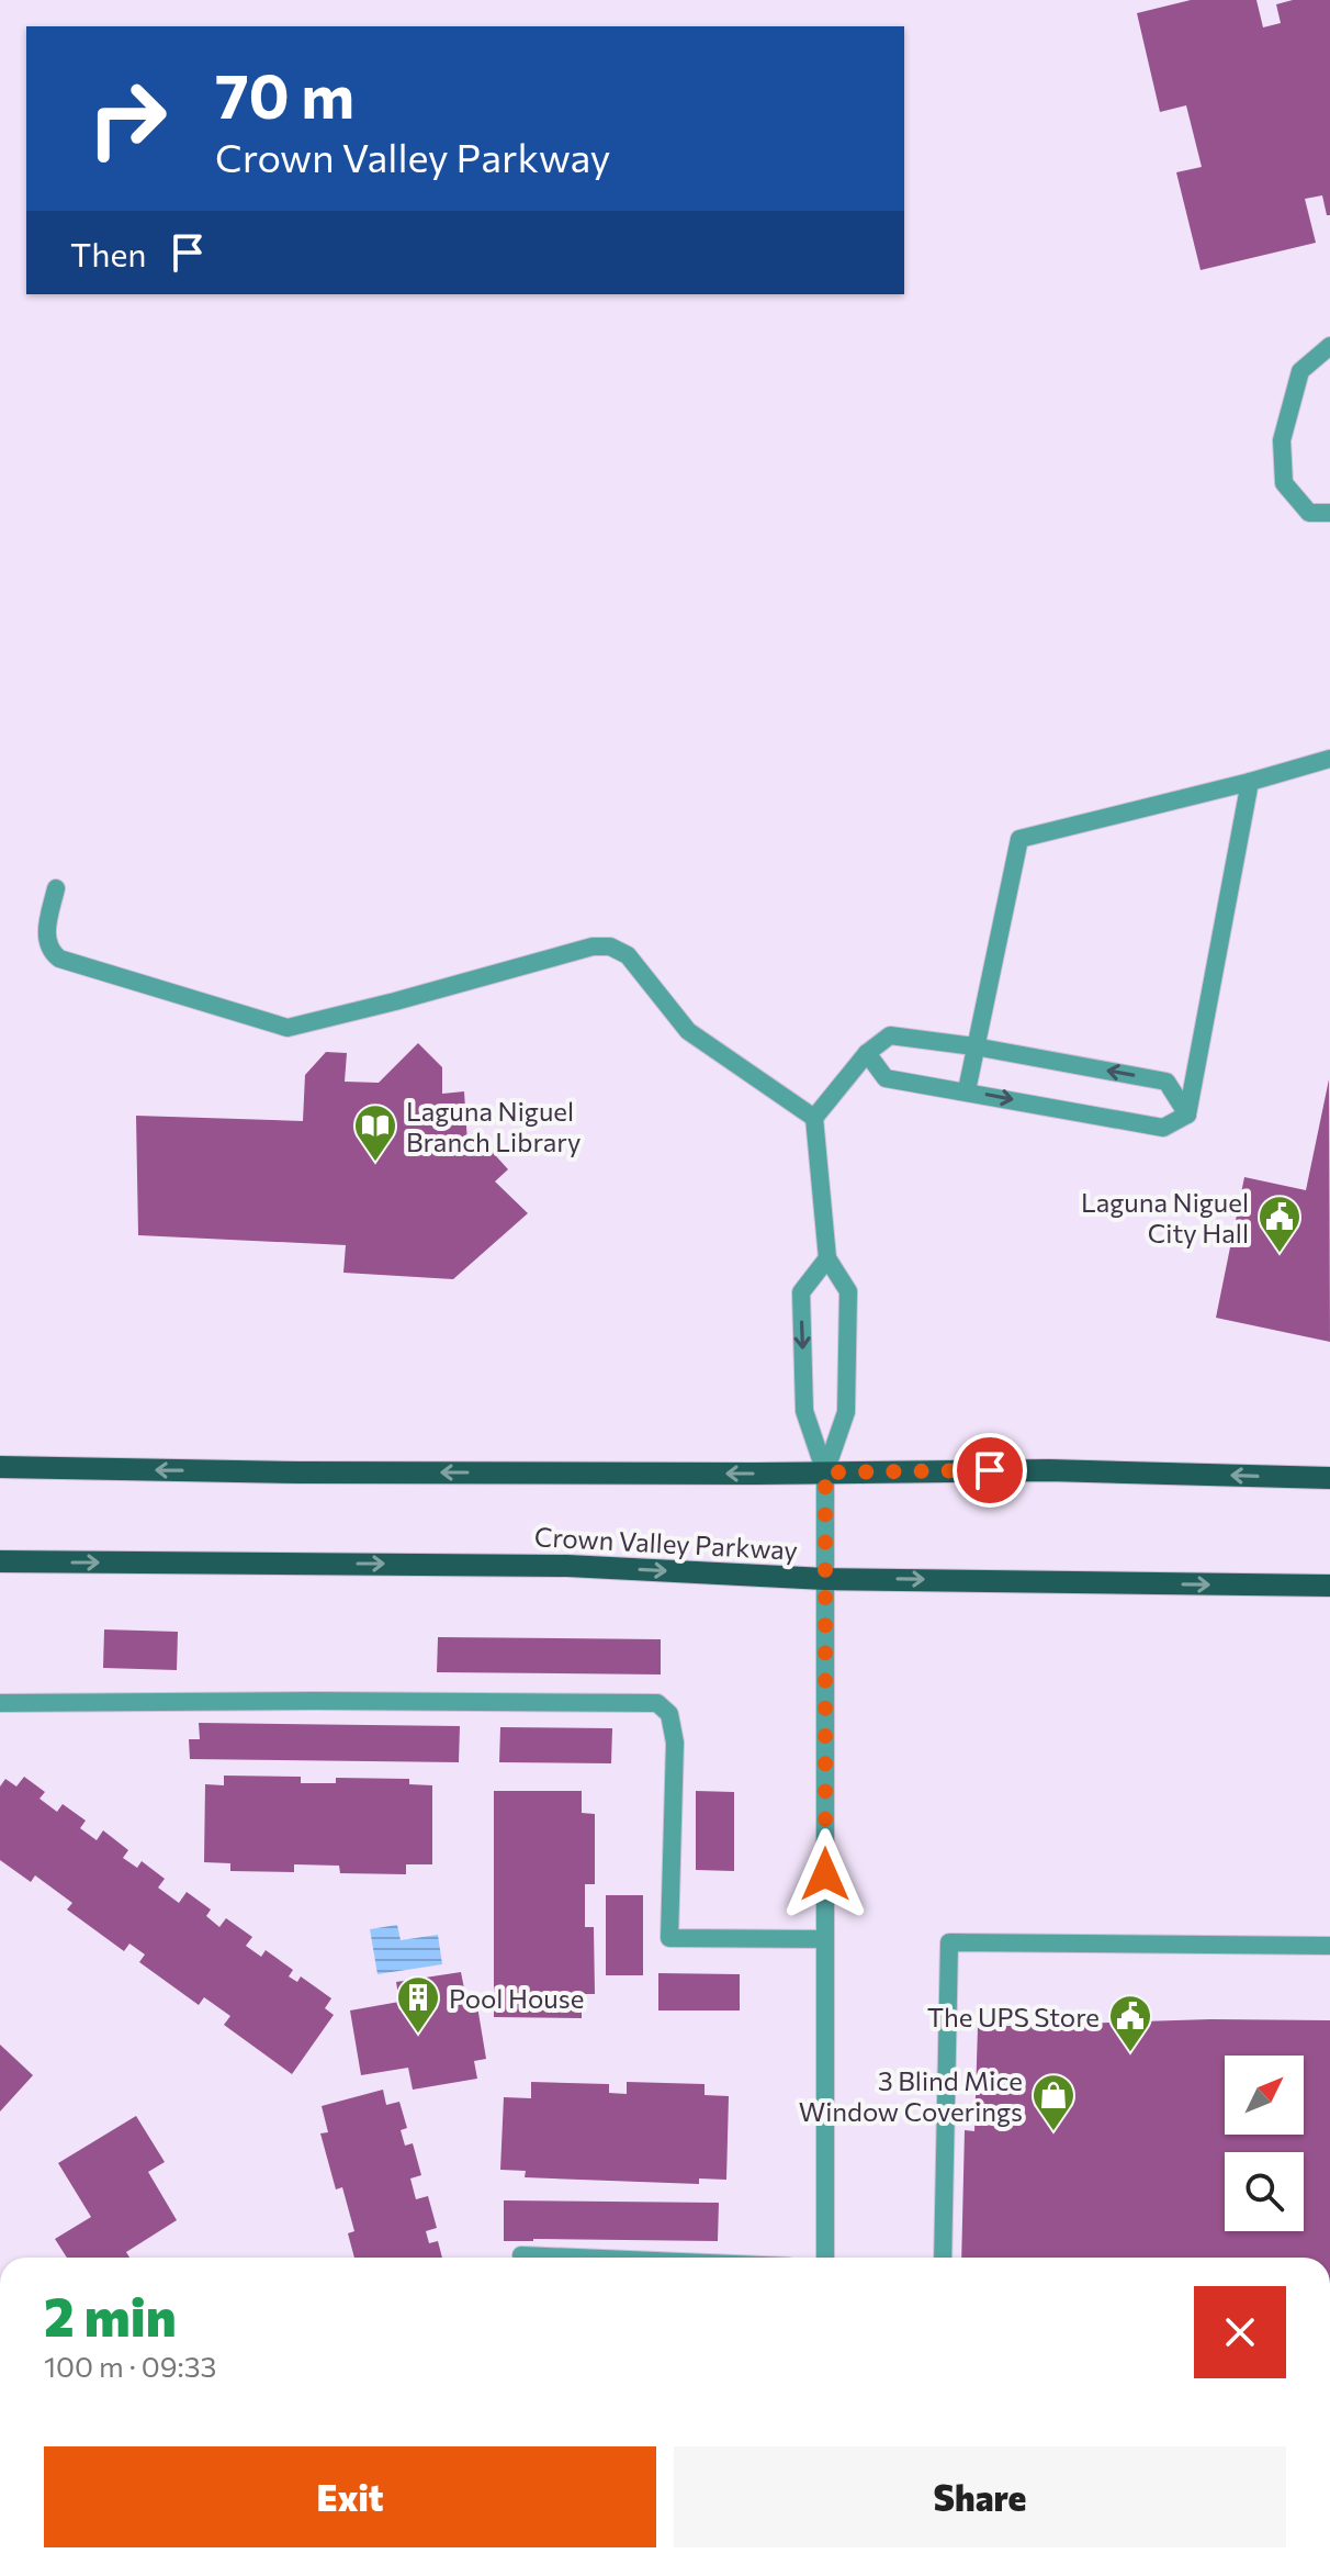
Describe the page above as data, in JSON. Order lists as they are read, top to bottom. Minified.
{"streets":{"main road":["Crown Valley Parkway"]},"places":{"library":["Laguna Niguel Branch Library"],"public building":["Laguna Niguel City Hall","The UPS Store"],"building":["Pool House"],"shop":["3 Blind Mice Window Coverings"]},"north":"top right","page":{"turn":["70 m","Crown Valley Parkway"],"then":"Then","heading":["2 min","100 m · 09:33"],"buttons":["Exit","Share"]}}
